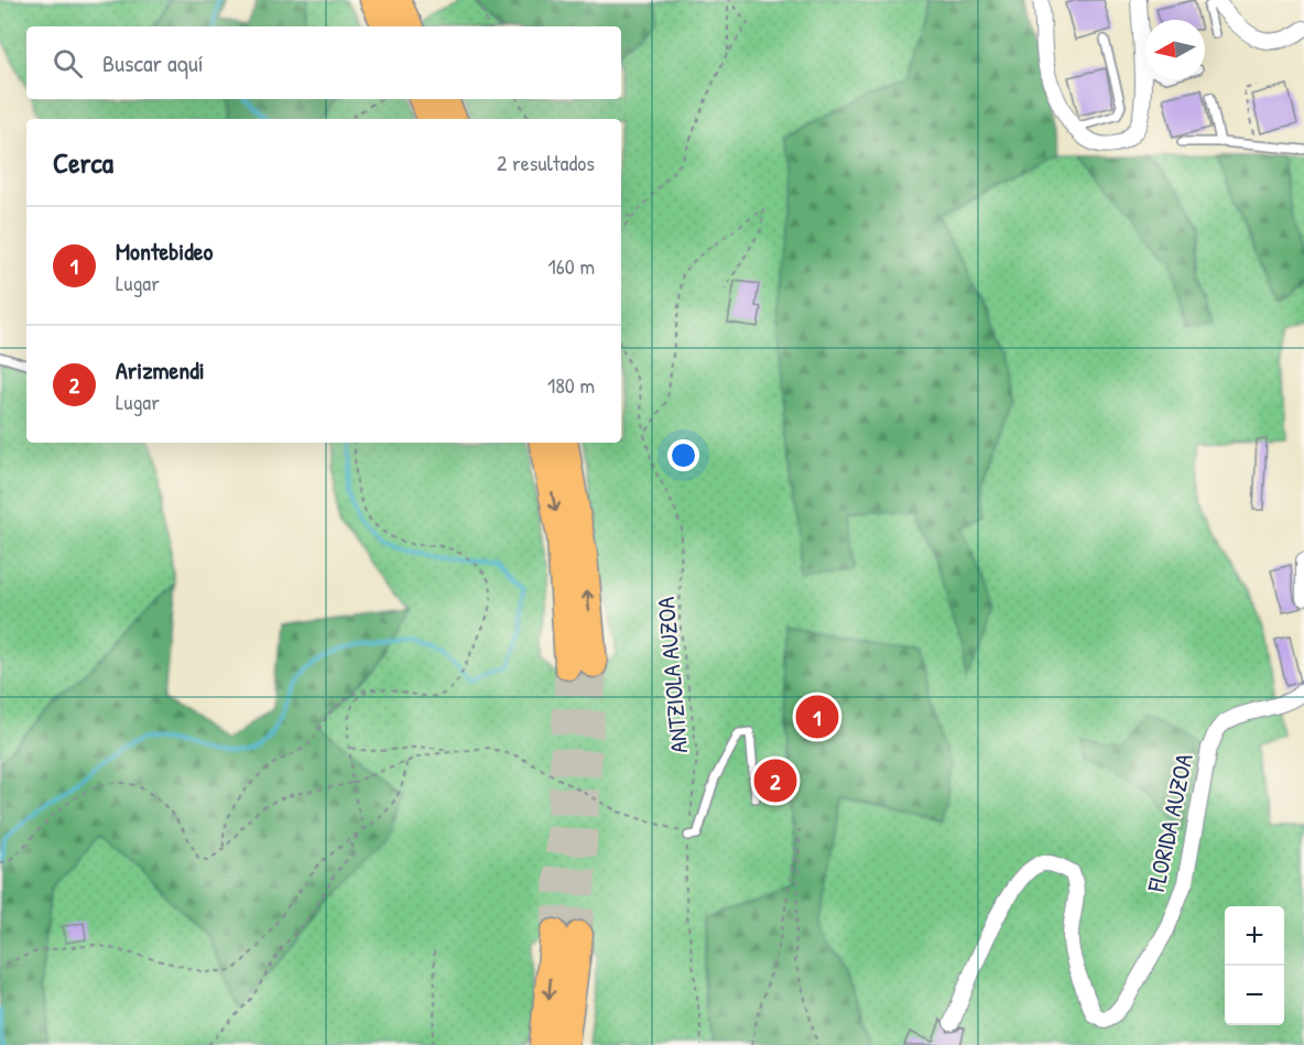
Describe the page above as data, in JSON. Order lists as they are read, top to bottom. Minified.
{"streets":{"street":["FLORIDA AUZOA"],"path":["ANTZIOLA AUZOA"]},"north":"left","page":{"search":"Buscar aquí","heading":["Cerca","2 resultados"],"list":[{"mark":"1","name":"Montebideo","note":"Lugar","value":"160 m"},{"mark":"2","name":"Arizmendi","note":"Lugar","value":"180 m"}],"pins":["1","2"],"map_buttons":["+","−"]}}
